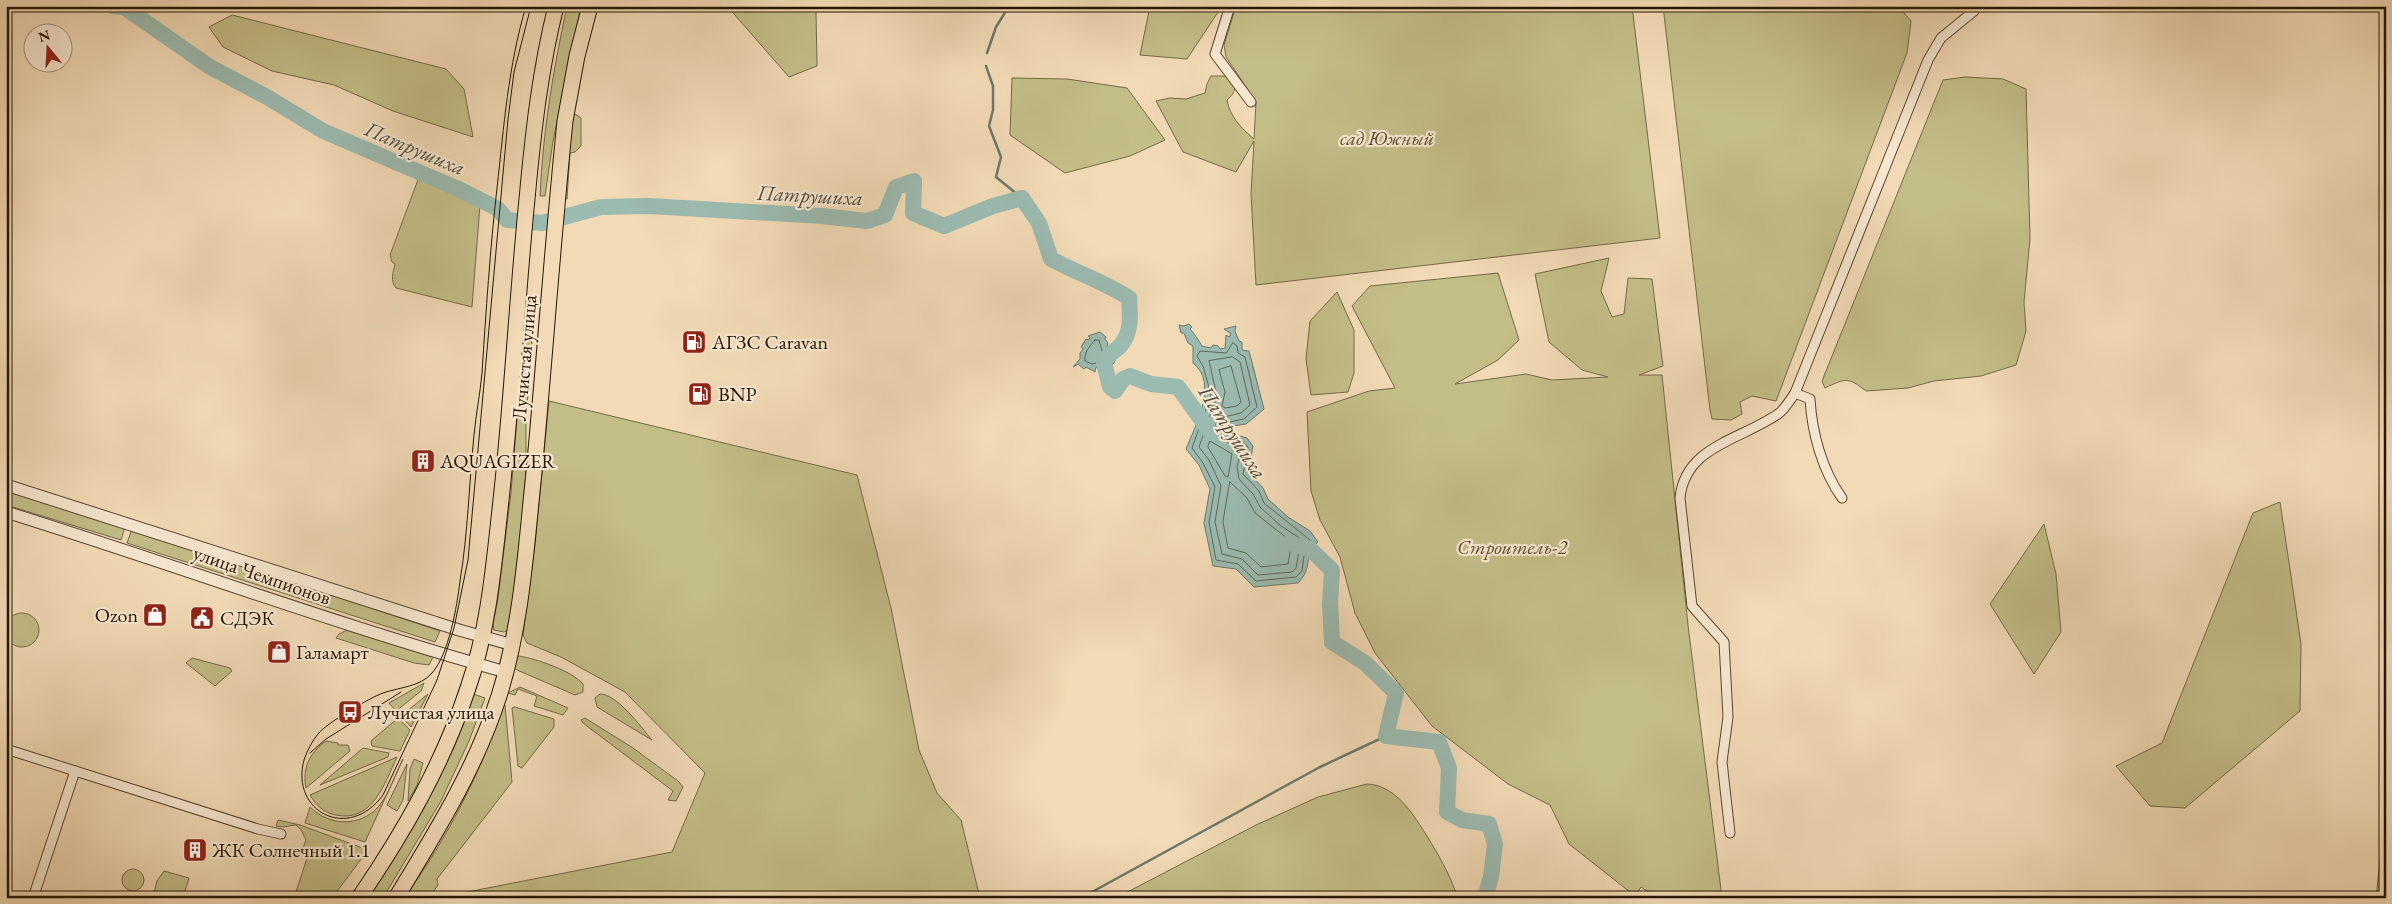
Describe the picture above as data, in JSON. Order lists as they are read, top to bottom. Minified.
{"streets":{"main road":["Лучистая улица"],"street":["улица Чемпионов"]},"crossings":[["Лучистая улица","улица Чемпионов"]],"water":["Патрушиха"],"parks":["сад Южный","Строитель-2"],"places":{"fuel station":["АГЗС Caravan","BNP"],"building":["AQUAGIZER","ЖК Солнечный 1.1"],"shop":["Ozon","Галамарт"],"public building":["СДЭК"],"bus stop":["Лучистая улица"]},"north":"top"}
